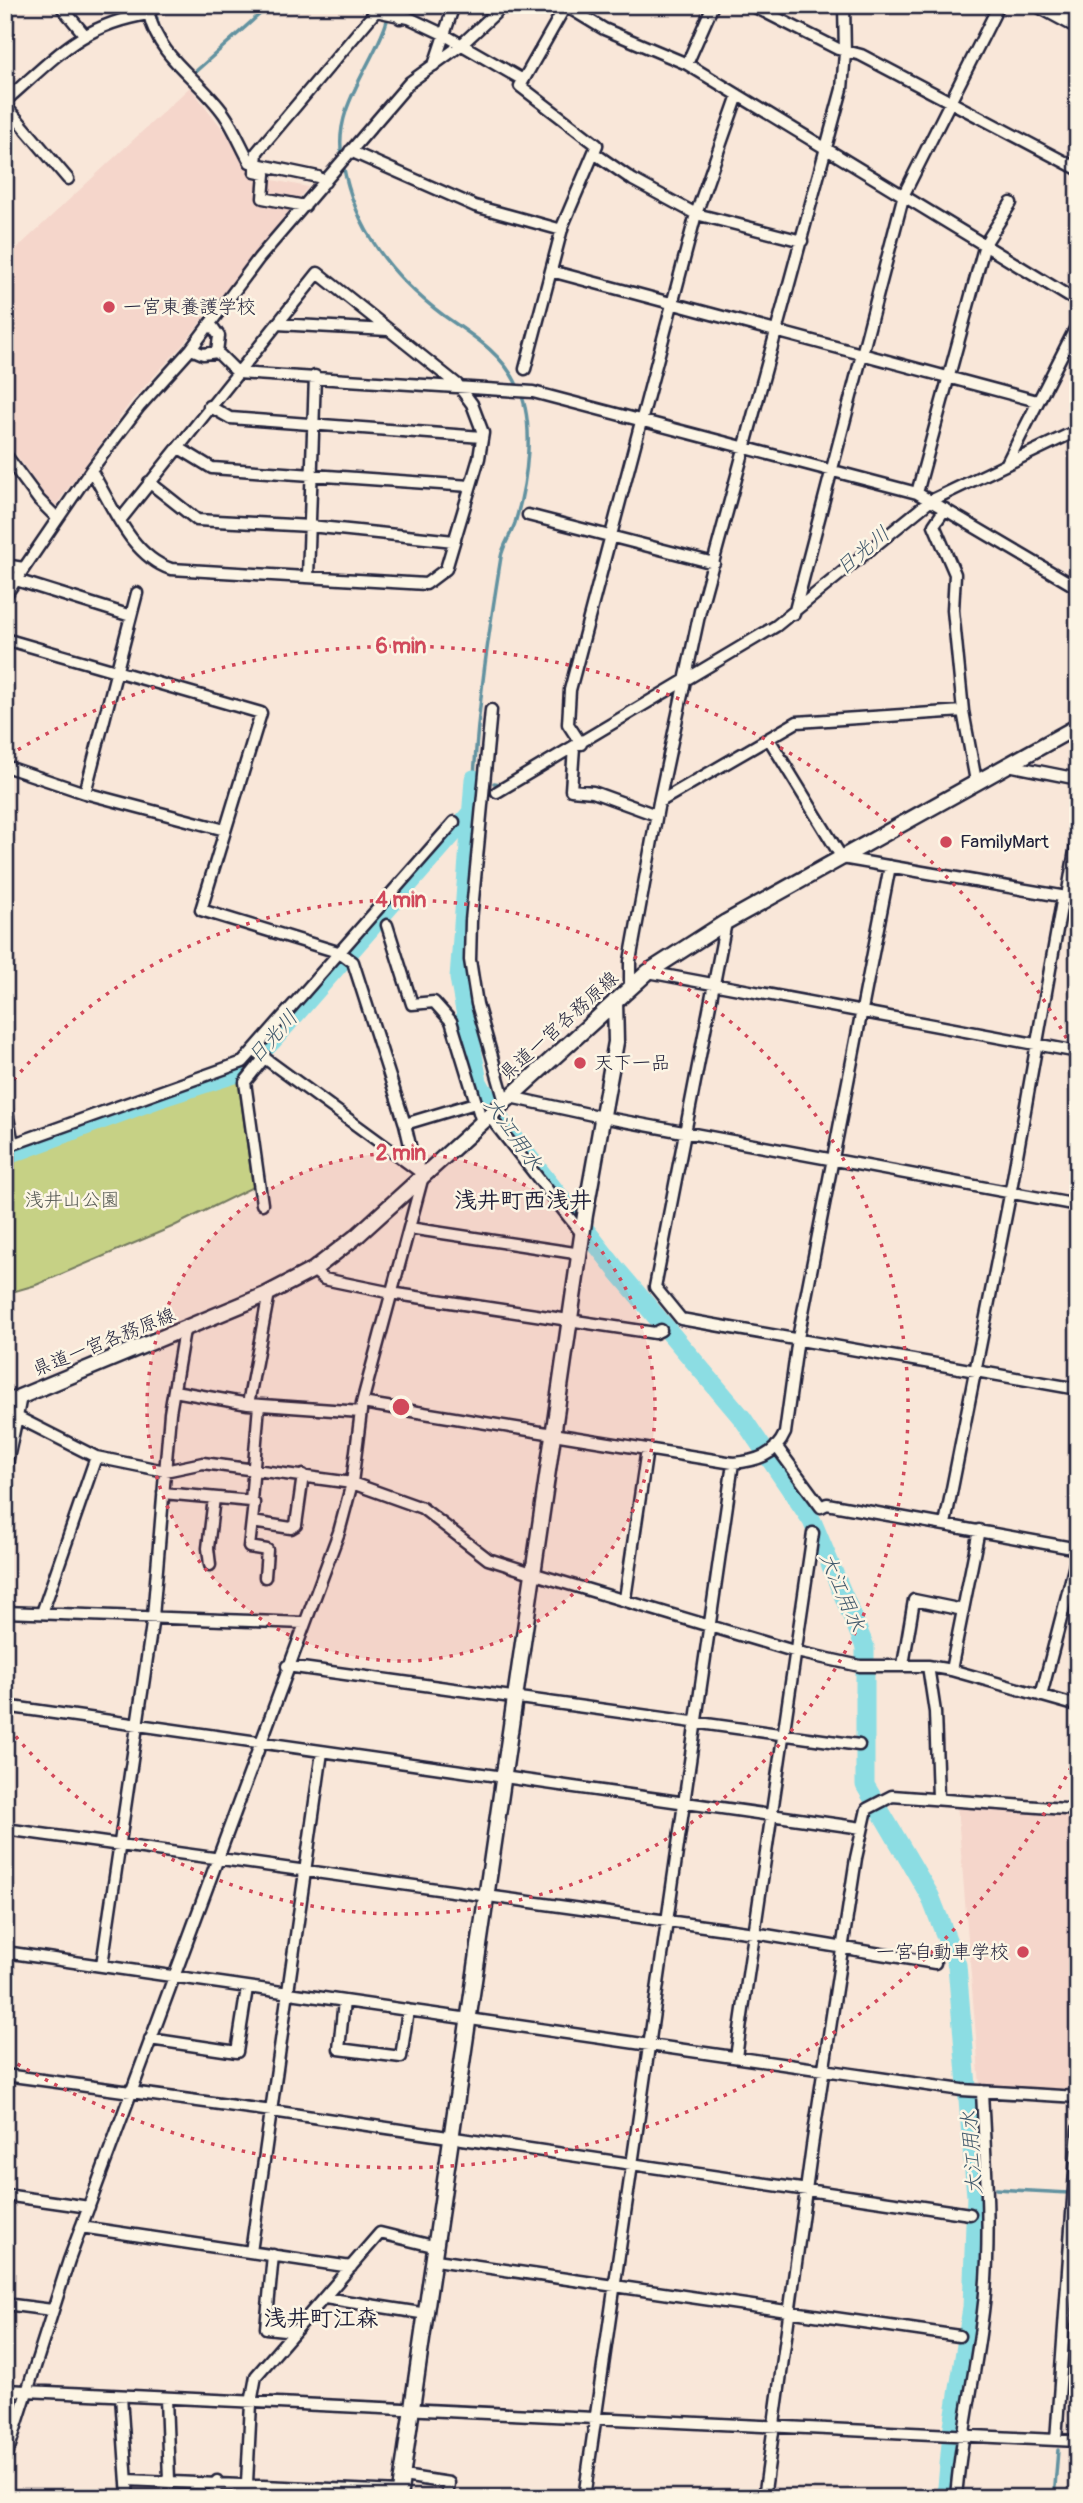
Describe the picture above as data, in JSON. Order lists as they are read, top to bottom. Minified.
{"streets":{"street":["県道一宮各務原線"]},"districts":["浅井町西浅井","浅井町江森"],"water":["日光川","大江用水"],"parks":["浅井山公園"],"places":["一宮東養護学校","FamilyMart","天下一品","一宮自動車学校"],"rings":["6 min","4 min","2 min"]}
